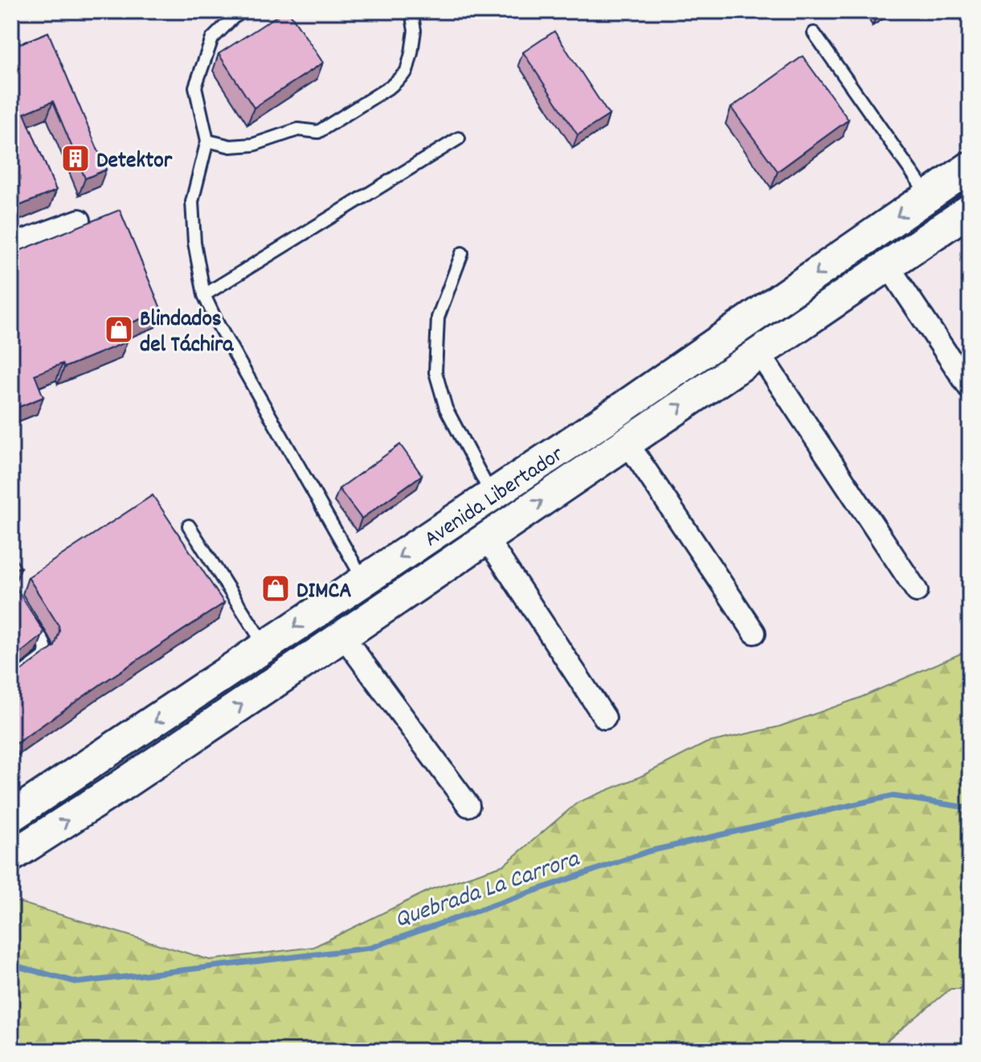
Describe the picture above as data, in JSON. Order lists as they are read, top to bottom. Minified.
{"streets":{"main road":["Avenida Libertador"]},"water":["Quebrada La Carrora"],"places":{"building":["Detektor"],"shop":["Blindados del Táchira","DIMCA"]}}
